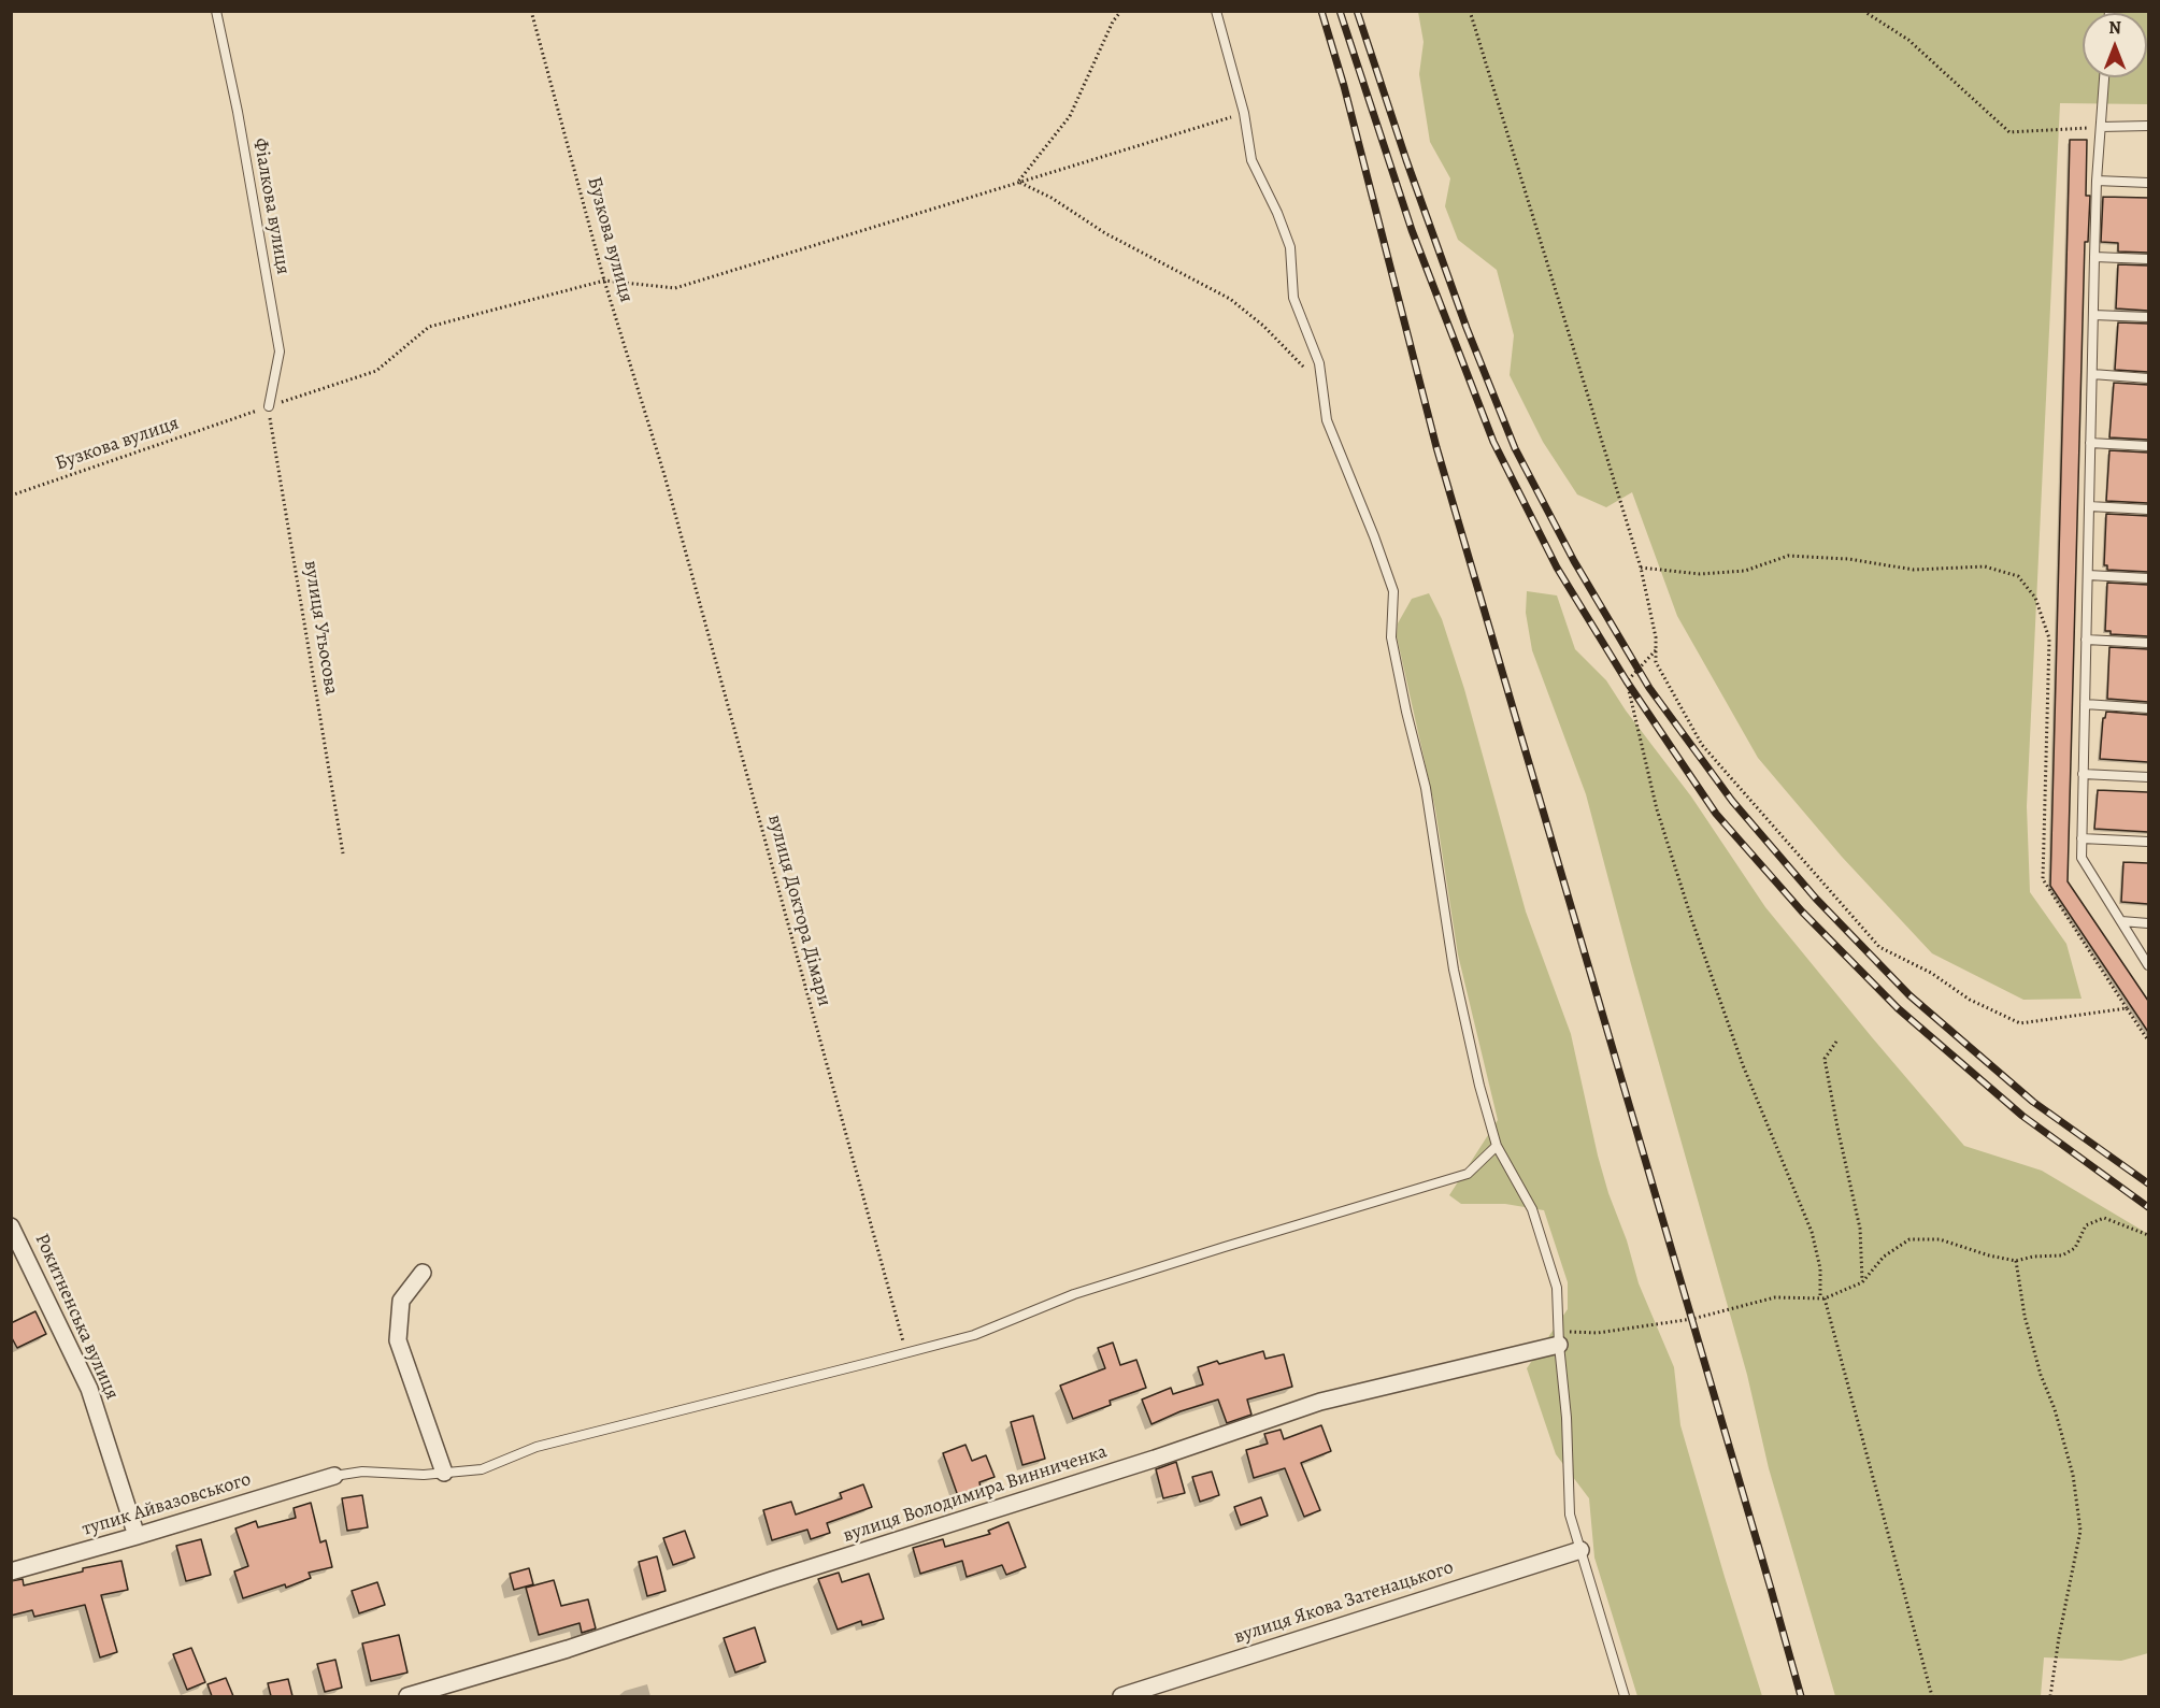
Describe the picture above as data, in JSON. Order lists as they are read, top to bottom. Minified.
{"streets":{"street":["Рокитненська вулиця","вулиця Володимира Винниченка","тупик Айвазовського","вулиця Якова Затенацького"],"lane":["Фіалкова вулиця"],"path":["Бузкова вулиця","вулиця Утьосова","вулиця Доктора Дімари"]},"crossings":[["Фіалкова вулиця","Бузкова вулиця"],["Фіалкова вулиця","вулиця Утьосова"],["Бузкова вулиця","вулиця Утьосова"],["Бузкова вулиця","вулиця Доктора Дімари"],["Рокитненська вулиця","тупик Айвазовського"]],"north":"top"}
